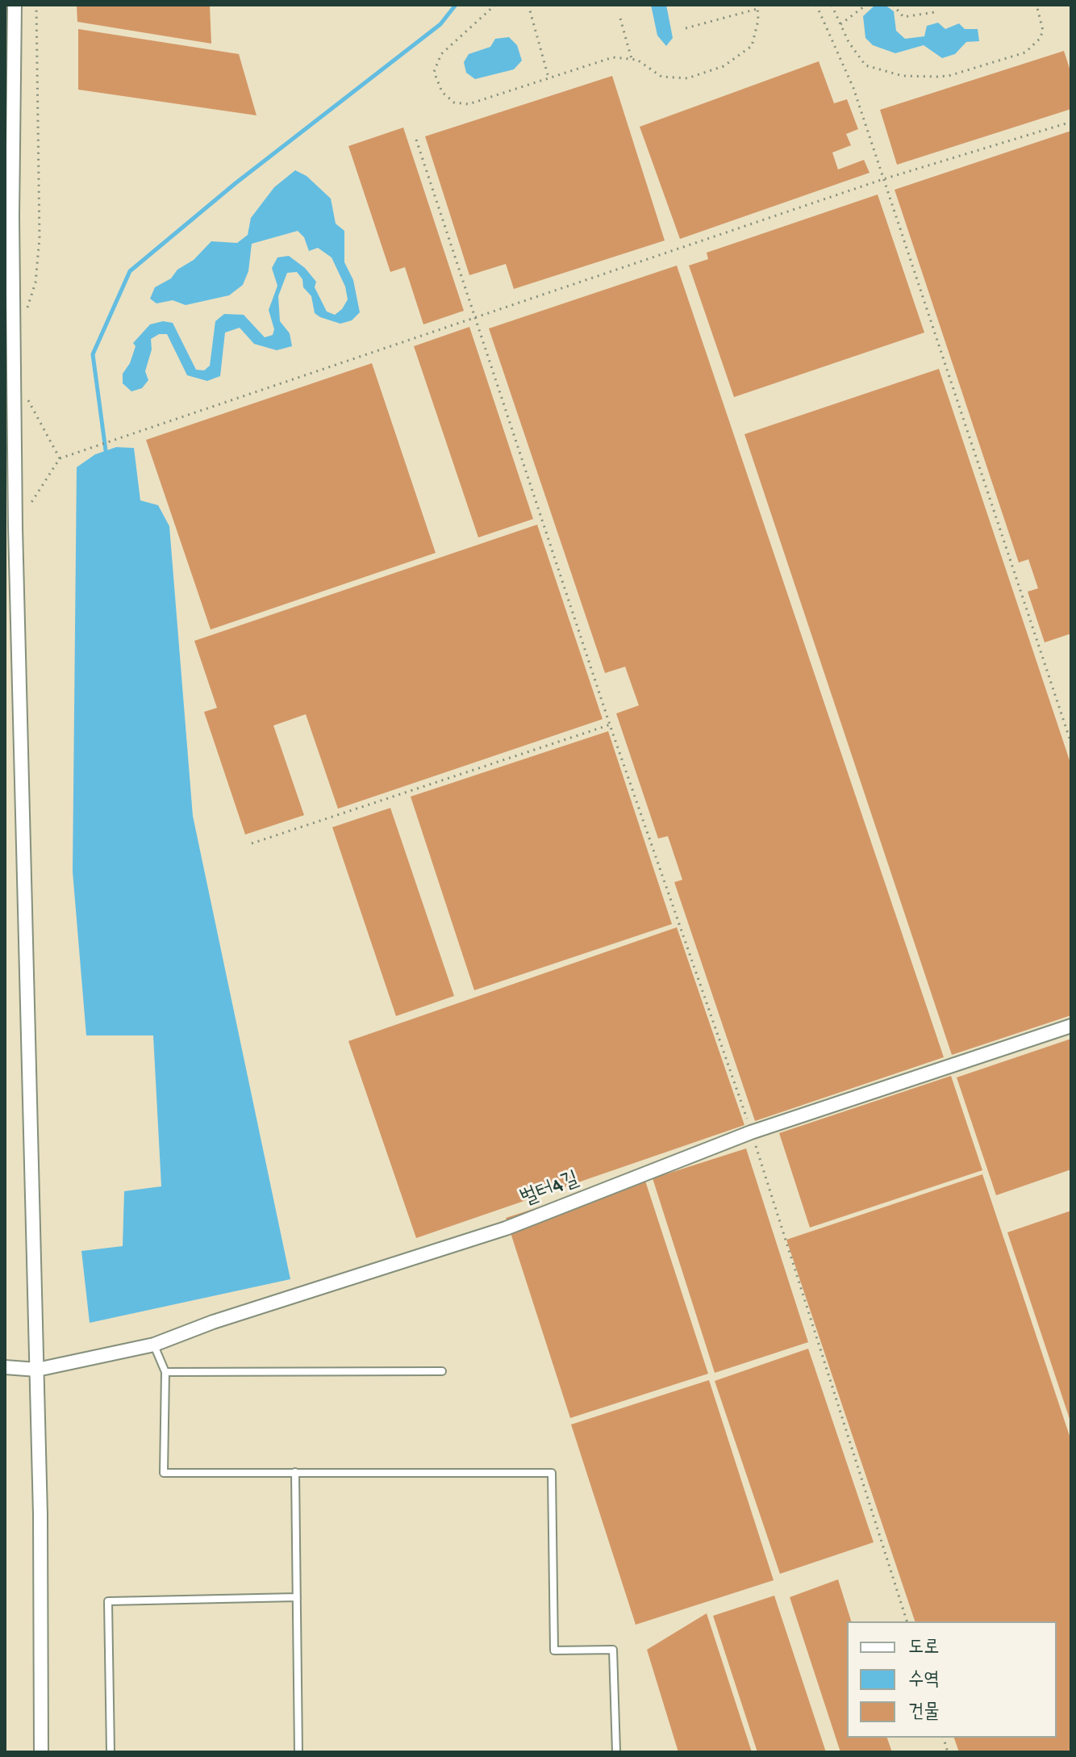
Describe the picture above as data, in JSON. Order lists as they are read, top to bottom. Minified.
{"streets":{"street":["벌터4길"]},"legend":["도로","수역","건물"]}
